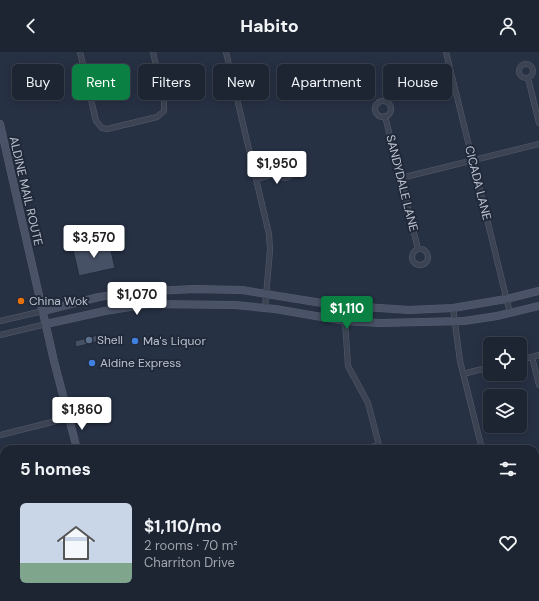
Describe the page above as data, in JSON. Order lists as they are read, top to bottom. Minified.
{"streets":{"main road":["ALDINE MAIL ROUTE"],"street":["SANDYDALE LANE","CICADA LANE"]},"places":["China Wok","Shell","Ma's Liquor","Aldine Express"],"page":{"header":"Habito","chip":["Buy","Rent","Filters","New","Apartment","House"],"price":["$1,950","$3,570","$1,070","$1,110","$1,860"],"heading":"5 homes","list":[{"name":"$1,110/mo","note":"2 rooms · 70 m² · Charriton Drive"}]}}
